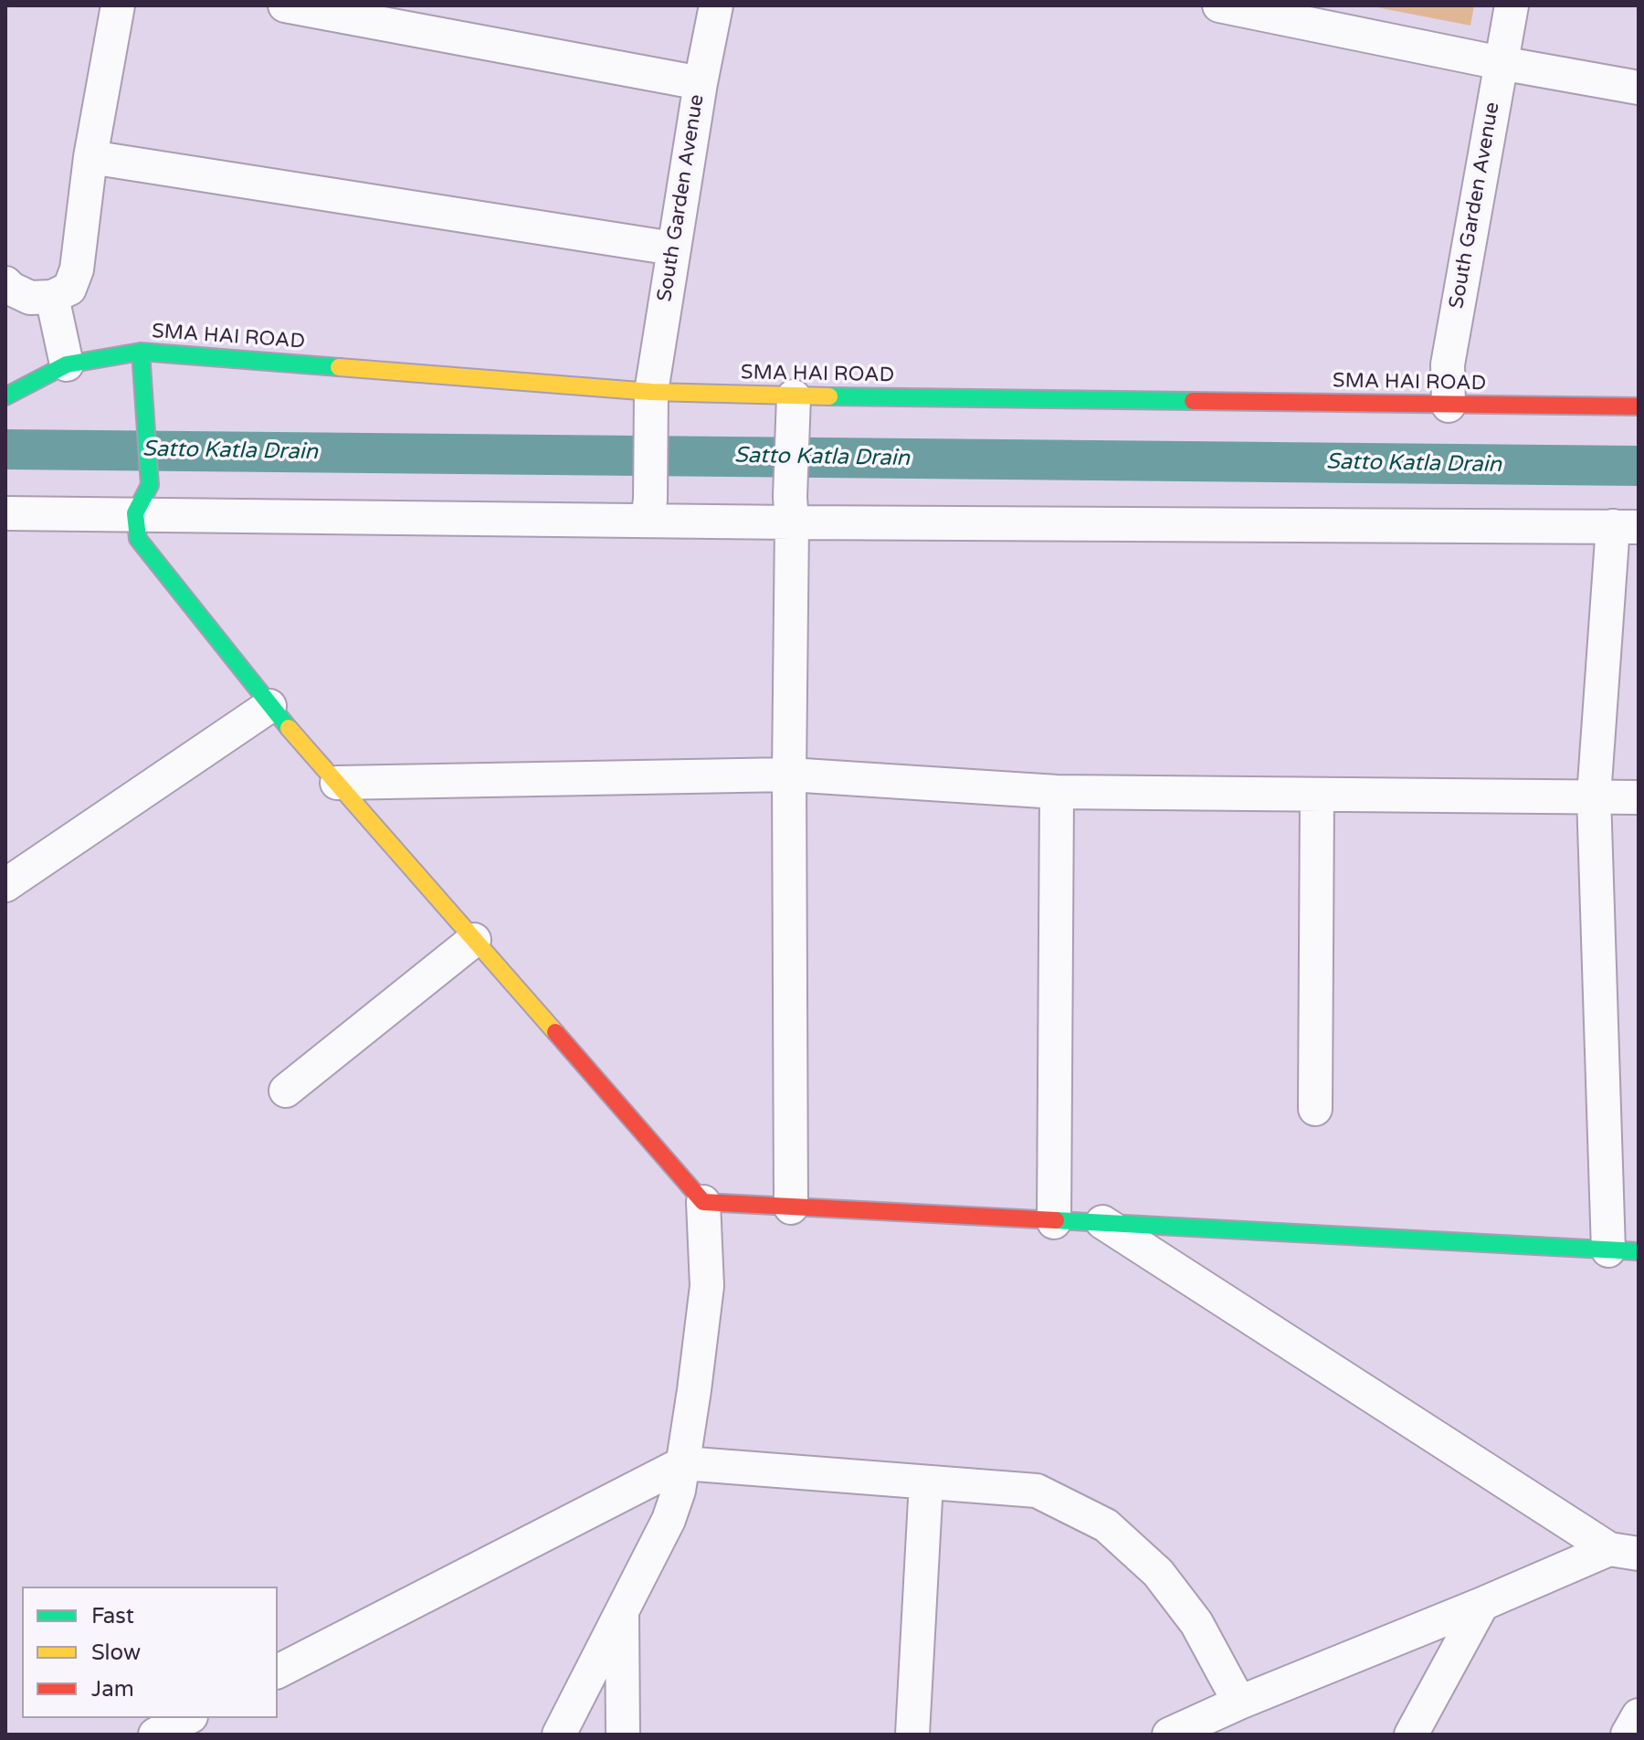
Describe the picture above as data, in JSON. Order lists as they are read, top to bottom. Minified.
{"streets":{"street":["South Garden Avenue","SMA HAI ROAD"]},"crossings":[["South Garden Avenue","SMA HAI ROAD"]],"water":["Satto Katla Drain"],"legend":["Fast","Slow","Jam"]}
